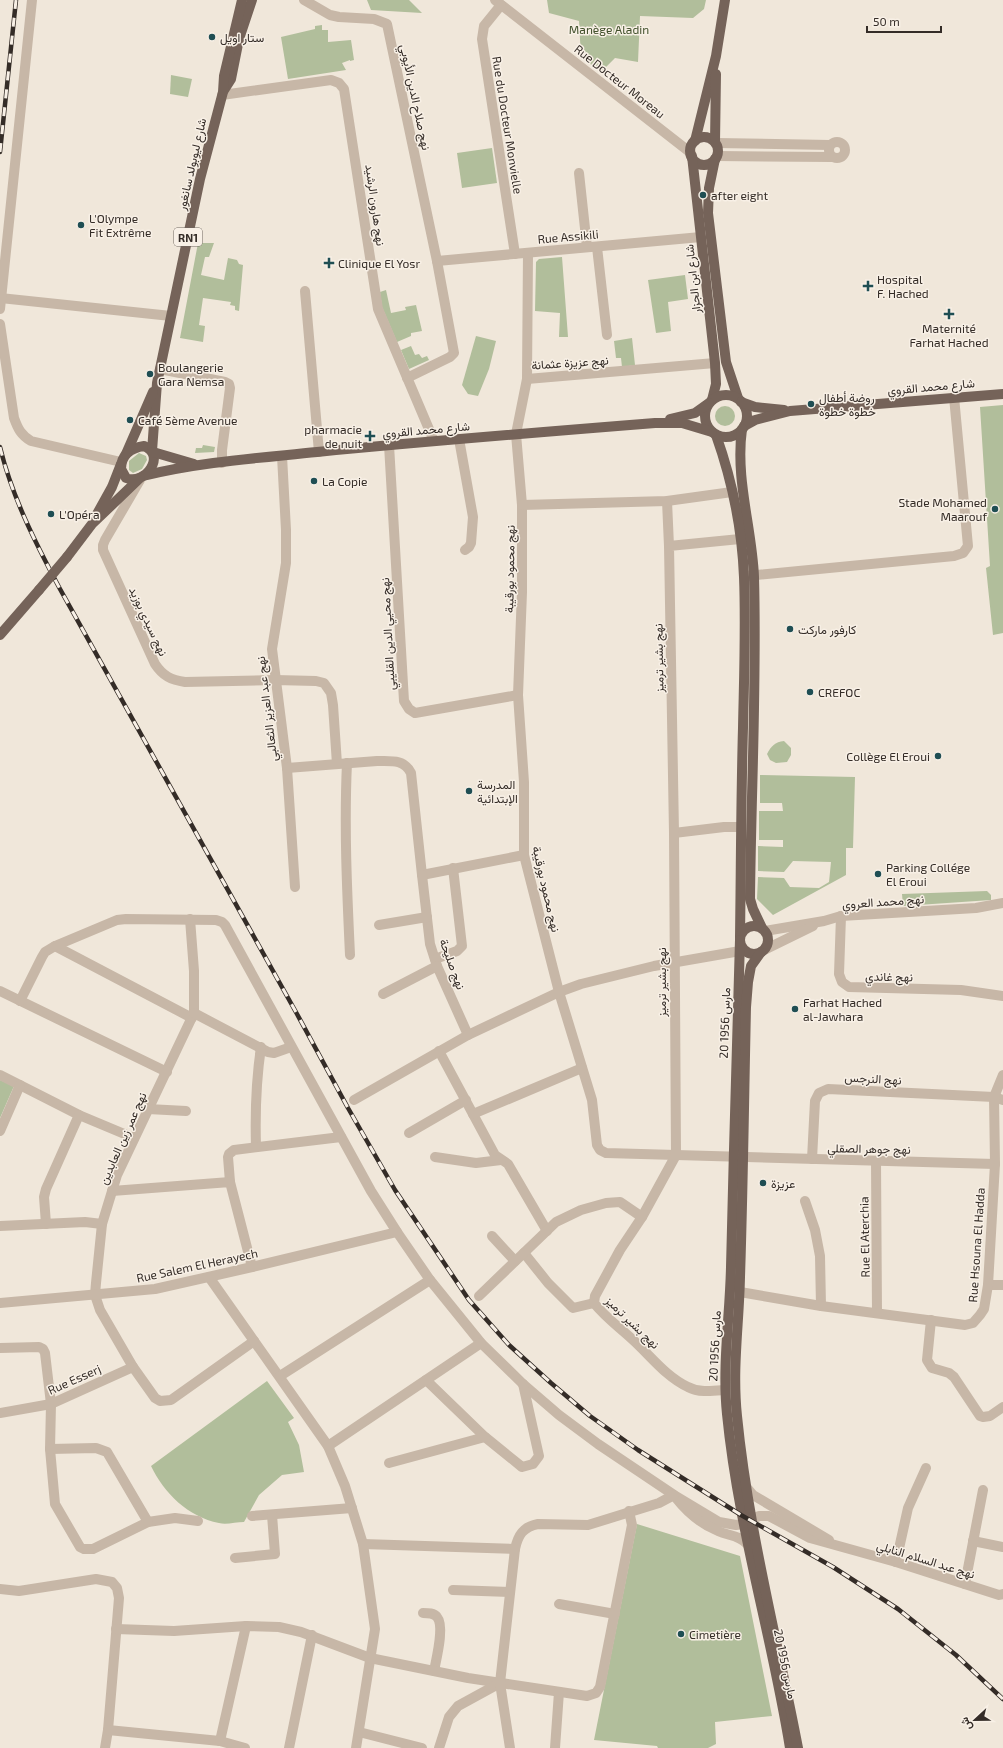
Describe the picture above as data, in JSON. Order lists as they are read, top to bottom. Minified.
{"streets":{"main road":["شارع ليوبولد سانغور","RN1","شارع ابن الجزار","شارع محمد القروي","20 مارس 1956"],"street":["Rue Docteur Moreau","نهج صلاح الدين الأيوبي","Rue du Docteur Monvielle","نهج هارون الرشيد","Rue Assikili","نهج عزيزة عثمانة","نهج محمود بورقيبة","نهج سيدي بوزيد","نهج محيي الدين القليبي","نهج بشير ترميز","نهج عبد العزيز الثعالبي","نهج محمد العروي","نهج صليحة","نهج غاندي","نهج النرجس","نهج عمر زين العابدين","نهج جوهر الصقلي","Rue El Aterchia","Rue Hsouna El Hadda","Rue Salem El Herayech","Rue Esserj","نهج عبد السلام النابلي"]},"crossings":[["Rue Docteur Moreau","Rue du Docteur Monvielle"],["Rue Docteur Moreau","شارع ابن الجزار"],["نهج صلاح الدين الأيوبي","Rue Assikili"],["Rue du Docteur Monvielle","Rue Assikili"],["شارع ليوبولد سانغور","نهج هارون الرشيد"],["شارع ليوبولد سانغور","شارع محمد القروي"],["شارع ليوبولد سانغور","نهج سيدي بوزيد"],["نهج هارون الرشيد","شارع محمد القروي"],["Rue Assikili","شارع ابن الجزار"],["Rue Assikili","نهج عزيزة عثمانة"],["شارع ابن الجزار","نهج عزيزة عثمانة"],["شارع ابن الجزار","شارع محمد القروي"],["نهج عزيزة عثمانة","نهج محمود بورقيبة"],["شارع محمد القروي","نهج محمود بورقيبة"],["شارع محمد القروي","نهج سيدي بوزيد"],["شارع محمد القروي","نهج محيي الدين القليبي"],["شارع محمد القروي","نهج عبد العزيز الثعالبي"],["نهج محمود بورقيبة","نهج محيي الدين القليبي"],["نهج محمود بورقيبة","نهج بشير ترميز"],["نهج محمود بورقيبة","20 مارس 1956"],["نهج محمود بورقيبة","نهج جوهر الصقلي"],["نهج سيدي بوزيد","نهج عبد العزيز الثعالبي"],["نهج بشير ترميز","20 مارس 1956"],["نهج محمد العروي","نهج غاندي"],["نهج محمد العروي","20 مارس 1956"],["20 مارس 1956","نهج جوهر الصقلي"],["20 مارس 1956","Rue Hsouna El Hadda"],["20 مارس 1956","نهج عبد السلام النابلي"],["نهج النرجس","نهج جوهر الصقلي"],["نهج النرجس","Rue Hsouna El Hadda"],["نهج عمر زين العابدين","Rue Salem El Herayech"],["نهج عمر زين العابدين","Rue Esserj"],["نهج جوهر الصقلي","Rue El Aterchia"],["نهج جوهر الصقلي","Rue Hsouna El Hadda"],["Rue El Aterchia","Rue Hsouna El Hadda"],["Rue Salem El Herayech","نهج عبد السلام النابلي"]],"parks":["Manège Aladin"],"places":{"other":["ستار اويل","after eight","L'Olympe Fit Extrême","Boulangerie Gara Nemsa","روضة أطفال خطوة خطوة","Café 5ème Avenue","La Copie","Stade Mohamed Maarouf","L'Opéra","كارفور ماركت","CREFOC","Collège El Eroui","المدرسة الإبتدائية","Parking Collége El Eroui","Farhat Hached al-Jawhara","عزيزة","Cimetière"],"health":["Clinique El Yosr","Hospital F. Hached","Maternité Farhat Hached","pharmacie de nuit"]},"scale_bar":"50 m","north":"left"}
